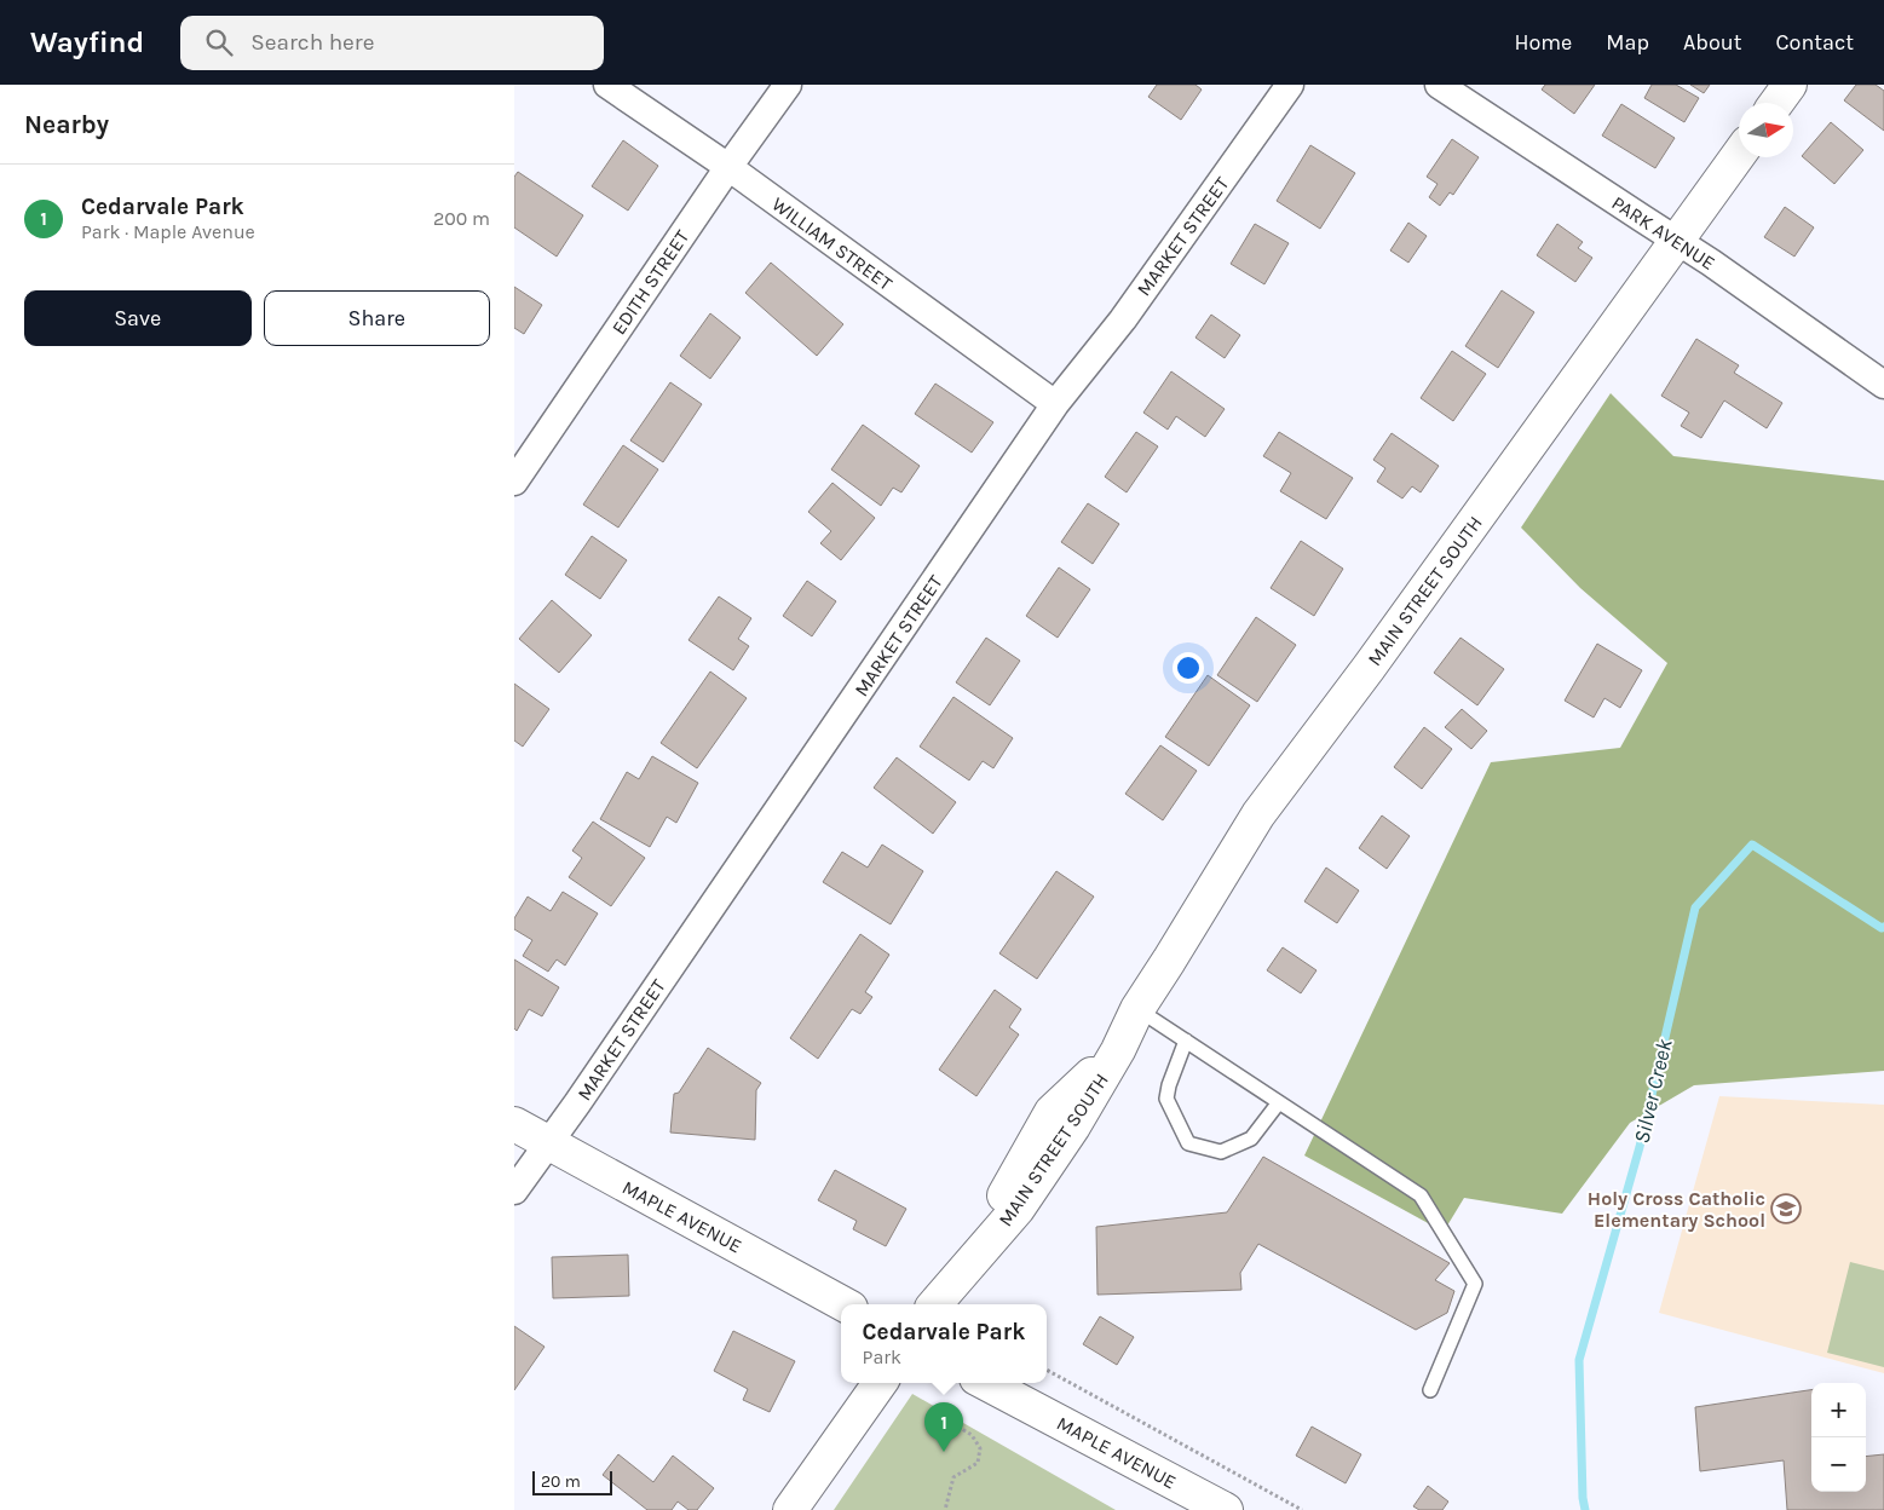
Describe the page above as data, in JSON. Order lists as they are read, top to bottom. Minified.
{"streets":{"main road":["MAIN STREET SOUTH","MAPLE AVENUE"],"street":["PARK AVENUE","MARKET STREET","WILLIAM STREET","EDITH STREET"]},"crossings":[["PARK AVENUE","MAIN STREET SOUTH"],["MARKET STREET","WILLIAM STREET"],["MARKET STREET","MAPLE AVENUE"],["WILLIAM STREET","EDITH STREET"]],"water":["Silver Creek"],"places":{"school or university":["Holy Cross Catholic Elementary School"]},"scale_bar":"20 m","north":"right","page":{"header":"Wayfind","search":"Search here","nav":["Home","Map","About","Contact"],"heading":"Nearby","list":[{"mark":"1","name":"Cedarvale Park","note":"Park · Maple Avenue","value":"200 m"}],"buttons":["Save","Share"],"popup":["Cedarvale Park","Park"],"map_buttons":["+","−"],"pins":"1","scale":"20 m"}}
